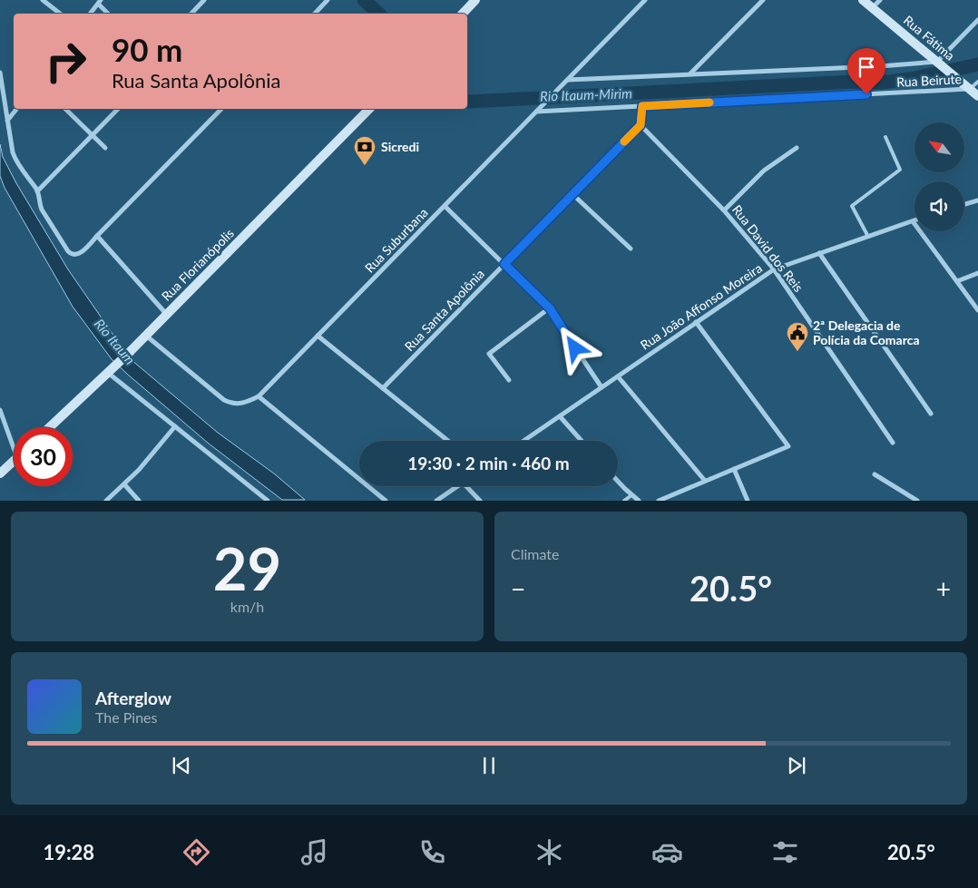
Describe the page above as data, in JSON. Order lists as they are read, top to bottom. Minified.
{"streets":{"main road":["Rua Fátima","Rua Florianópolis"],"street":["Rua Beirute","Rua Suburbana","Rua David dos Reis","Rua João Affonso Moreira","Rua Santa Apolônia"]},"crossings":[["Rua Fátima","Rua Beirute"],["Rua Beirute","Rua Suburbana"],["Rua Suburbana","Rua Florianópolis"],["Rua David dos Reis","Rua João Affonso Moreira"],["Rua David dos Reis","Rua Santa Apolônia"]],"water":["Rio Itaum-Mirim","Rio Itaum"],"places":{"bank":["Sicredi"],"public building":["2ª Delegacia de Polícia da Comarca"]},"north":"top left","page":{"turn":["90 m","Rua Santa Apolônia"],"limit":"30","trip":"19:30 · 2 min · 460 m","tile":[["29","km/h"],"Climate"],"heat":["−","20.5°","+"],"song":["Afterglow","The Pines"],"tabs":["19:28","20.5°"]}}
